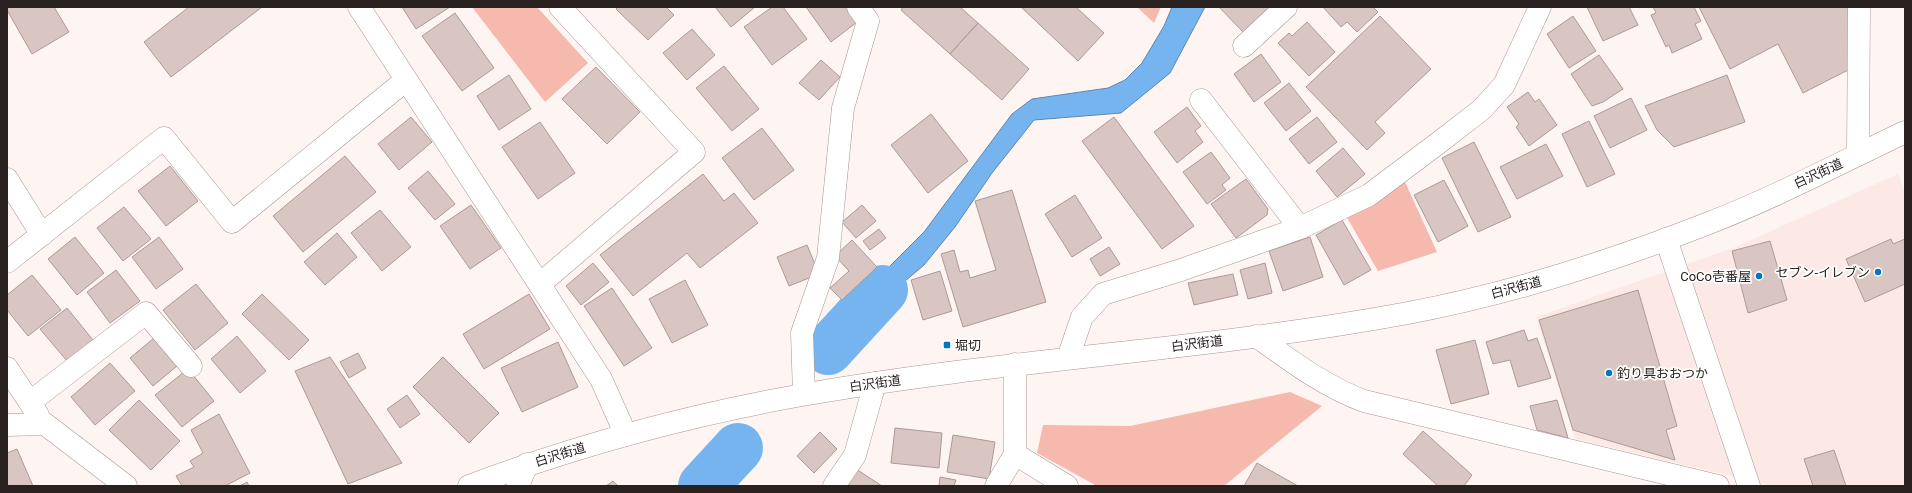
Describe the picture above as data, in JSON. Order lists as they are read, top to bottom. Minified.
{"streets":{"street":["白沢街道"]},"places":{"other":["セブン-イレブン","CoCo壱番屋","釣り具おおつか"],"transit":["堀切"]}}
